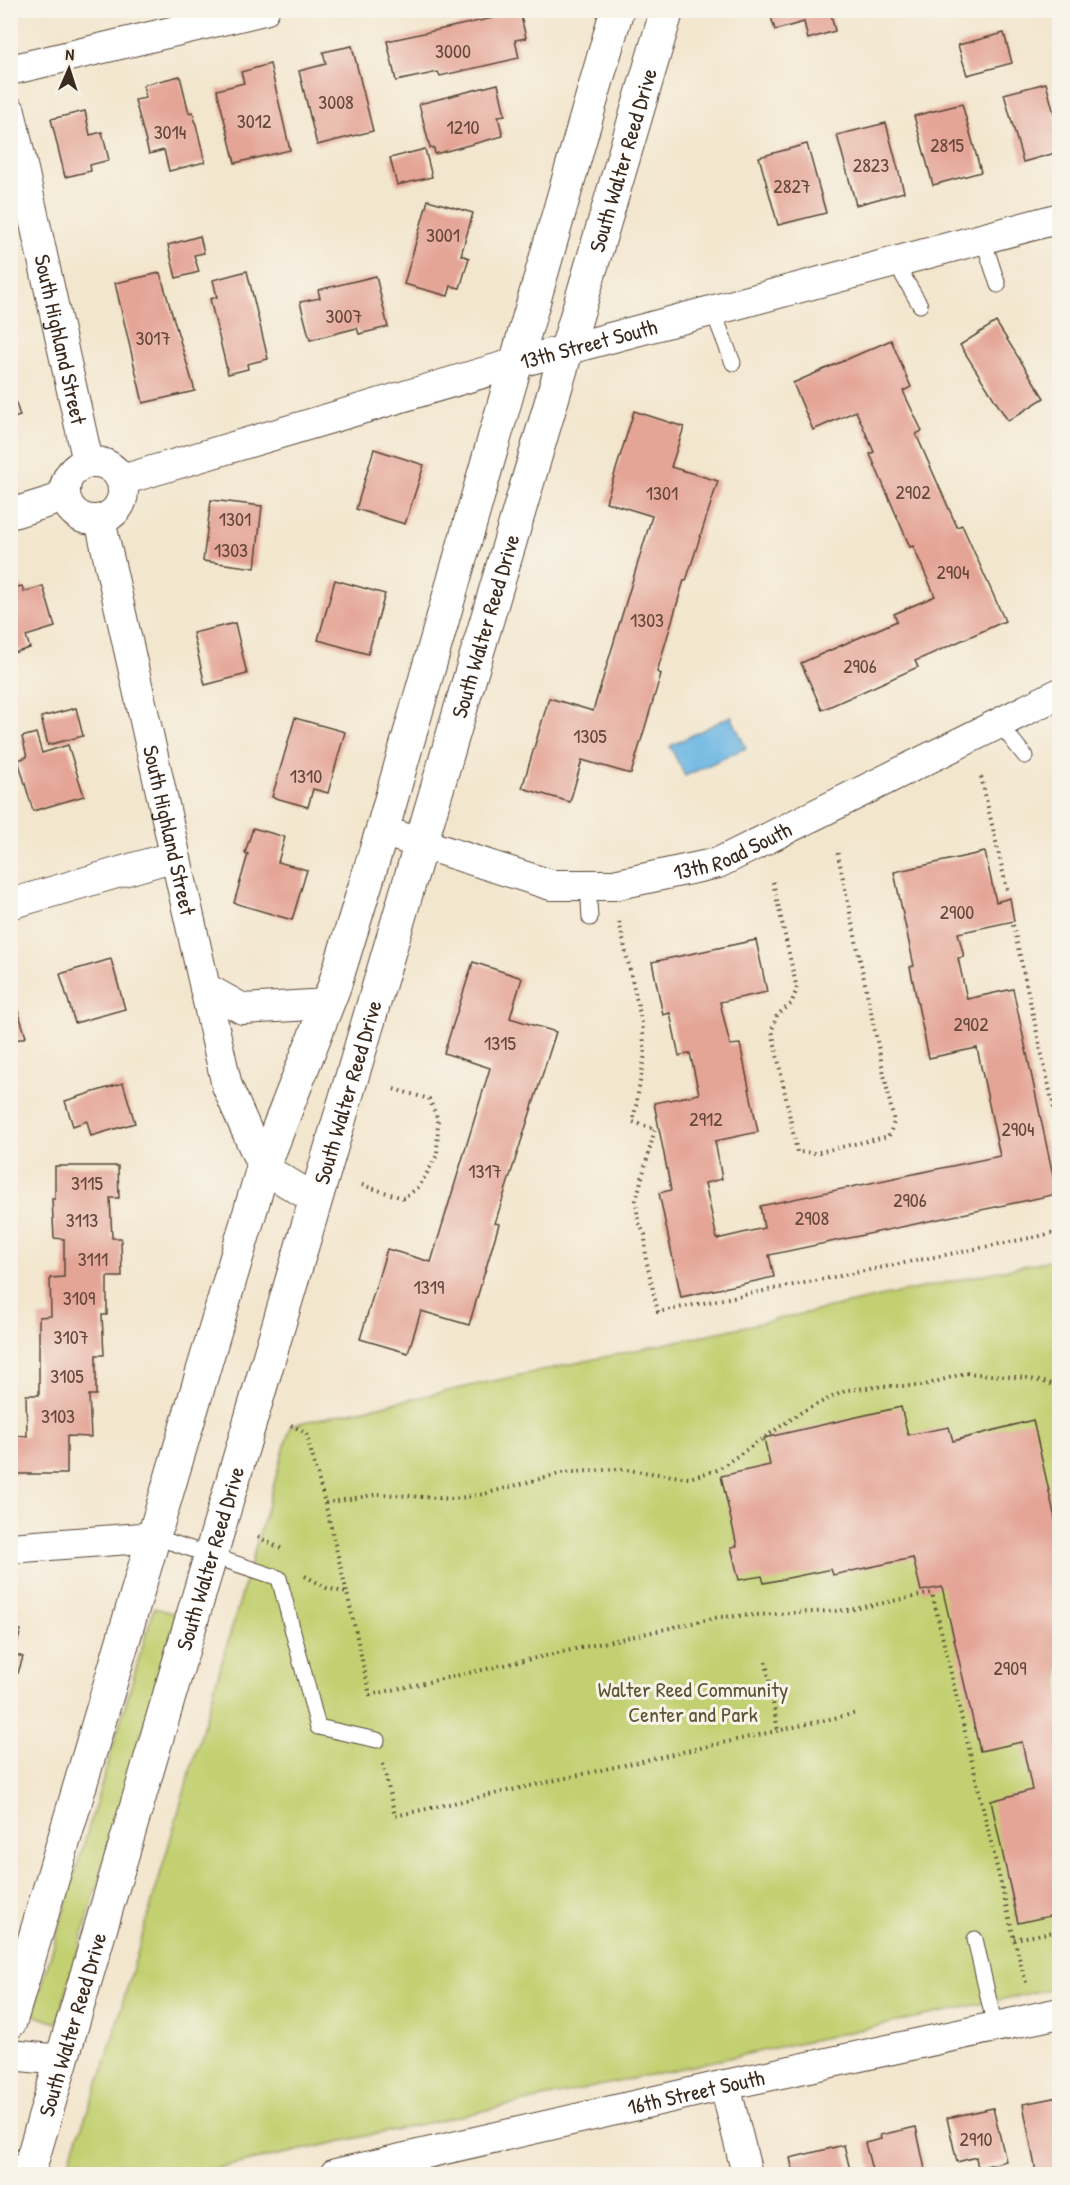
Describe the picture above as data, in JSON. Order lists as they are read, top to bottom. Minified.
{"streets":{"main road":["South Walter Reed Drive"],"street":["South Highland Street","13th Street South","13th Road South","16th Street South"]},"crossings":[["South Walter Reed Drive","South Highland Street"],["South Walter Reed Drive","13th Street South"],["South Walter Reed Drive","13th Road South"],["South Highland Street","13th Street South"]],"parks":["Walter Reed Community Center and Park"],"house_numbers":["3000","3008","3012","1210","3014","2815","2823","2827","3001","3007","3017","2902","1301","1301","1303","2904","1303","2906","1305","1310","2900","2902","1315","2912","2904","1317","3115","2906","2908","3113","3111","1319","3109","3107","3105","3103","2909","2910"],"north":"top"}
